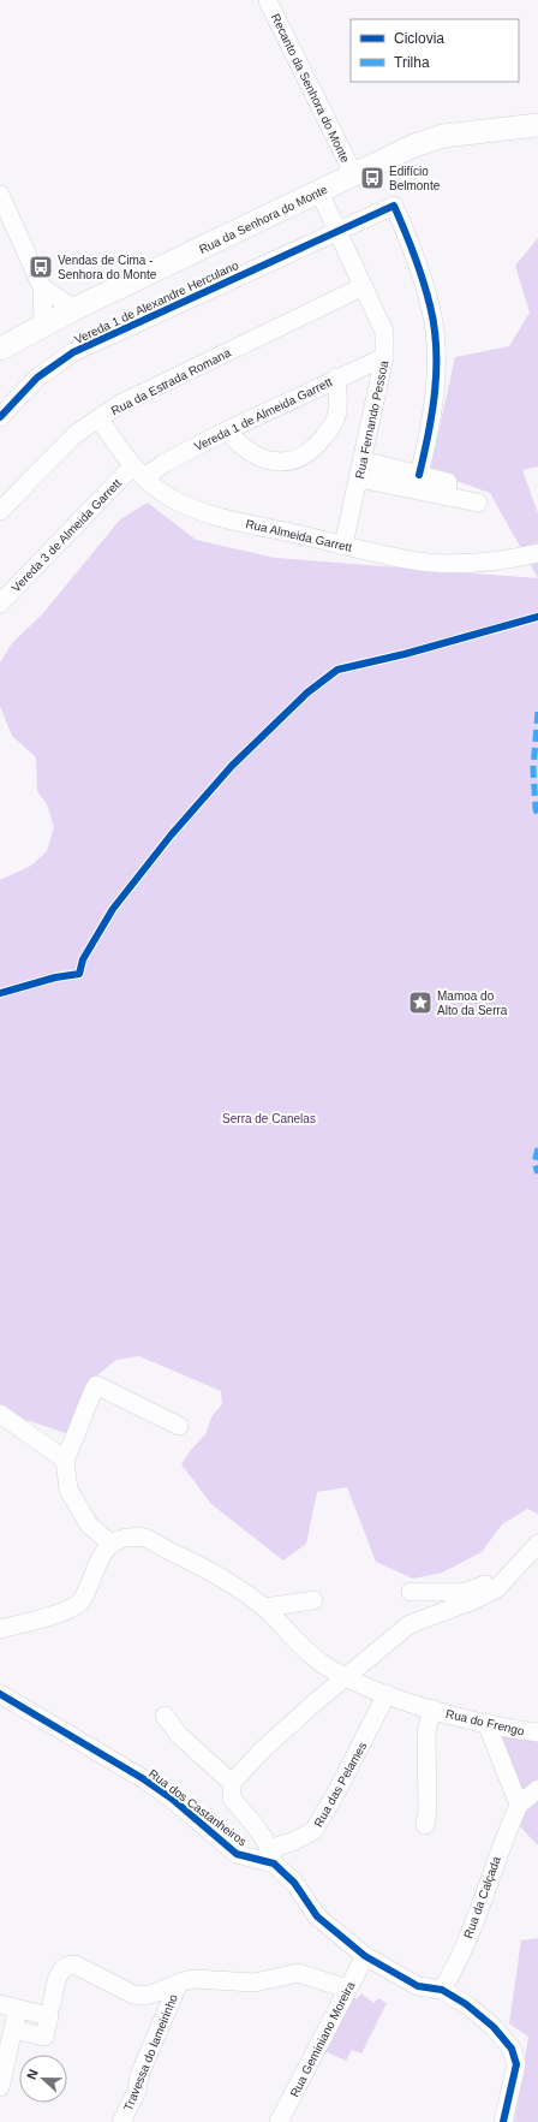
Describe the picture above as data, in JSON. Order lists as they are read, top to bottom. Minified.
{"streets":{"main road":["Rua da Senhora do Monte"],"street":["Recanto da Senhora do Monte","Vereda 1 de Alexandre Herculano","Rua da Estrada Romana","Vereda 1 de Almeida Garrett","Rua Fernando Pessoa","Vereda 3 de Almeida Garrett","Rua Almeida Garrett","Rua do Frengo","Rua das Pelames","Rua dos Castanheiros","Rua da Calçada","Rua Geminiano Moreira","Travessa do lameirinho"]},"crossings":[["Recanto da Senhora do Monte","Rua da Senhora do Monte"],["Rua da Senhora do Monte","Rua Fernando Pessoa"],["Vereda 1 de Alexandre Herculano","Rua Fernando Pessoa"],["Rua da Estrada Romana","Rua Fernando Pessoa"],["Rua da Estrada Romana","Rua Almeida Garrett"],["Vereda 1 de Almeida Garrett","Rua Fernando Pessoa"],["Vereda 1 de Almeida Garrett","Vereda 3 de Almeida Garrett"],["Vereda 1 de Almeida Garrett","Rua Almeida Garrett"],["Rua Fernando Pessoa","Rua Almeida Garrett"],["Vereda 3 de Almeida Garrett","Rua Almeida Garrett"],["Rua do Frengo","Rua das Pelames"],["Rua das Pelames","Rua dos Castanheiros"],["Rua dos Castanheiros","Rua Geminiano Moreira"]],"parks":["Serra de Canelas"],"places":{"bus stop":["Edifício Belmonte","Vendas de Cima - Senhora do Monte"],"place":["Mamoa do Alto da Serra"]},"legend":["Ciclovia","Trilha"],"north":"left"}
